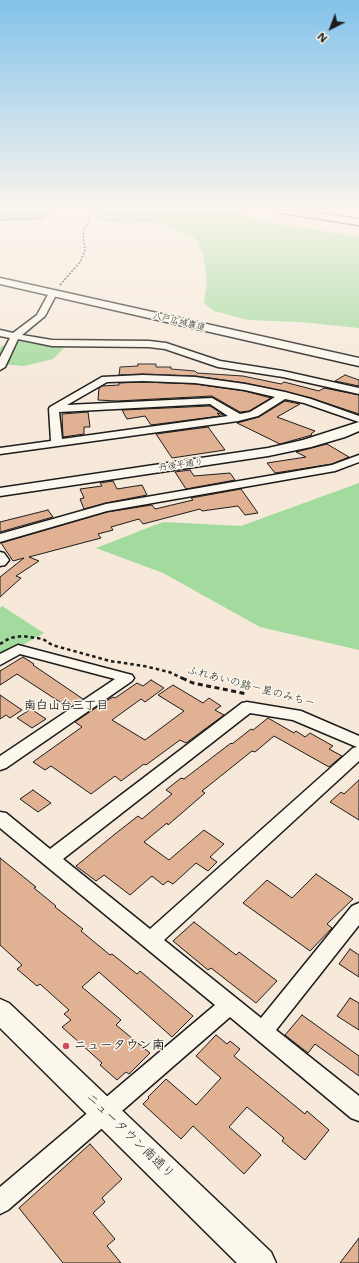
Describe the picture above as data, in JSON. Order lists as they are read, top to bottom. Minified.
{"streets":{"street":["八戸広域農道","丹後平通り","ニュータウン南通り"],"path":["ふれあいの路－星のみち－"]},"districts":["南白山台三丁目"],"places":["ニュータウン南"],"north":"bottom left"}
